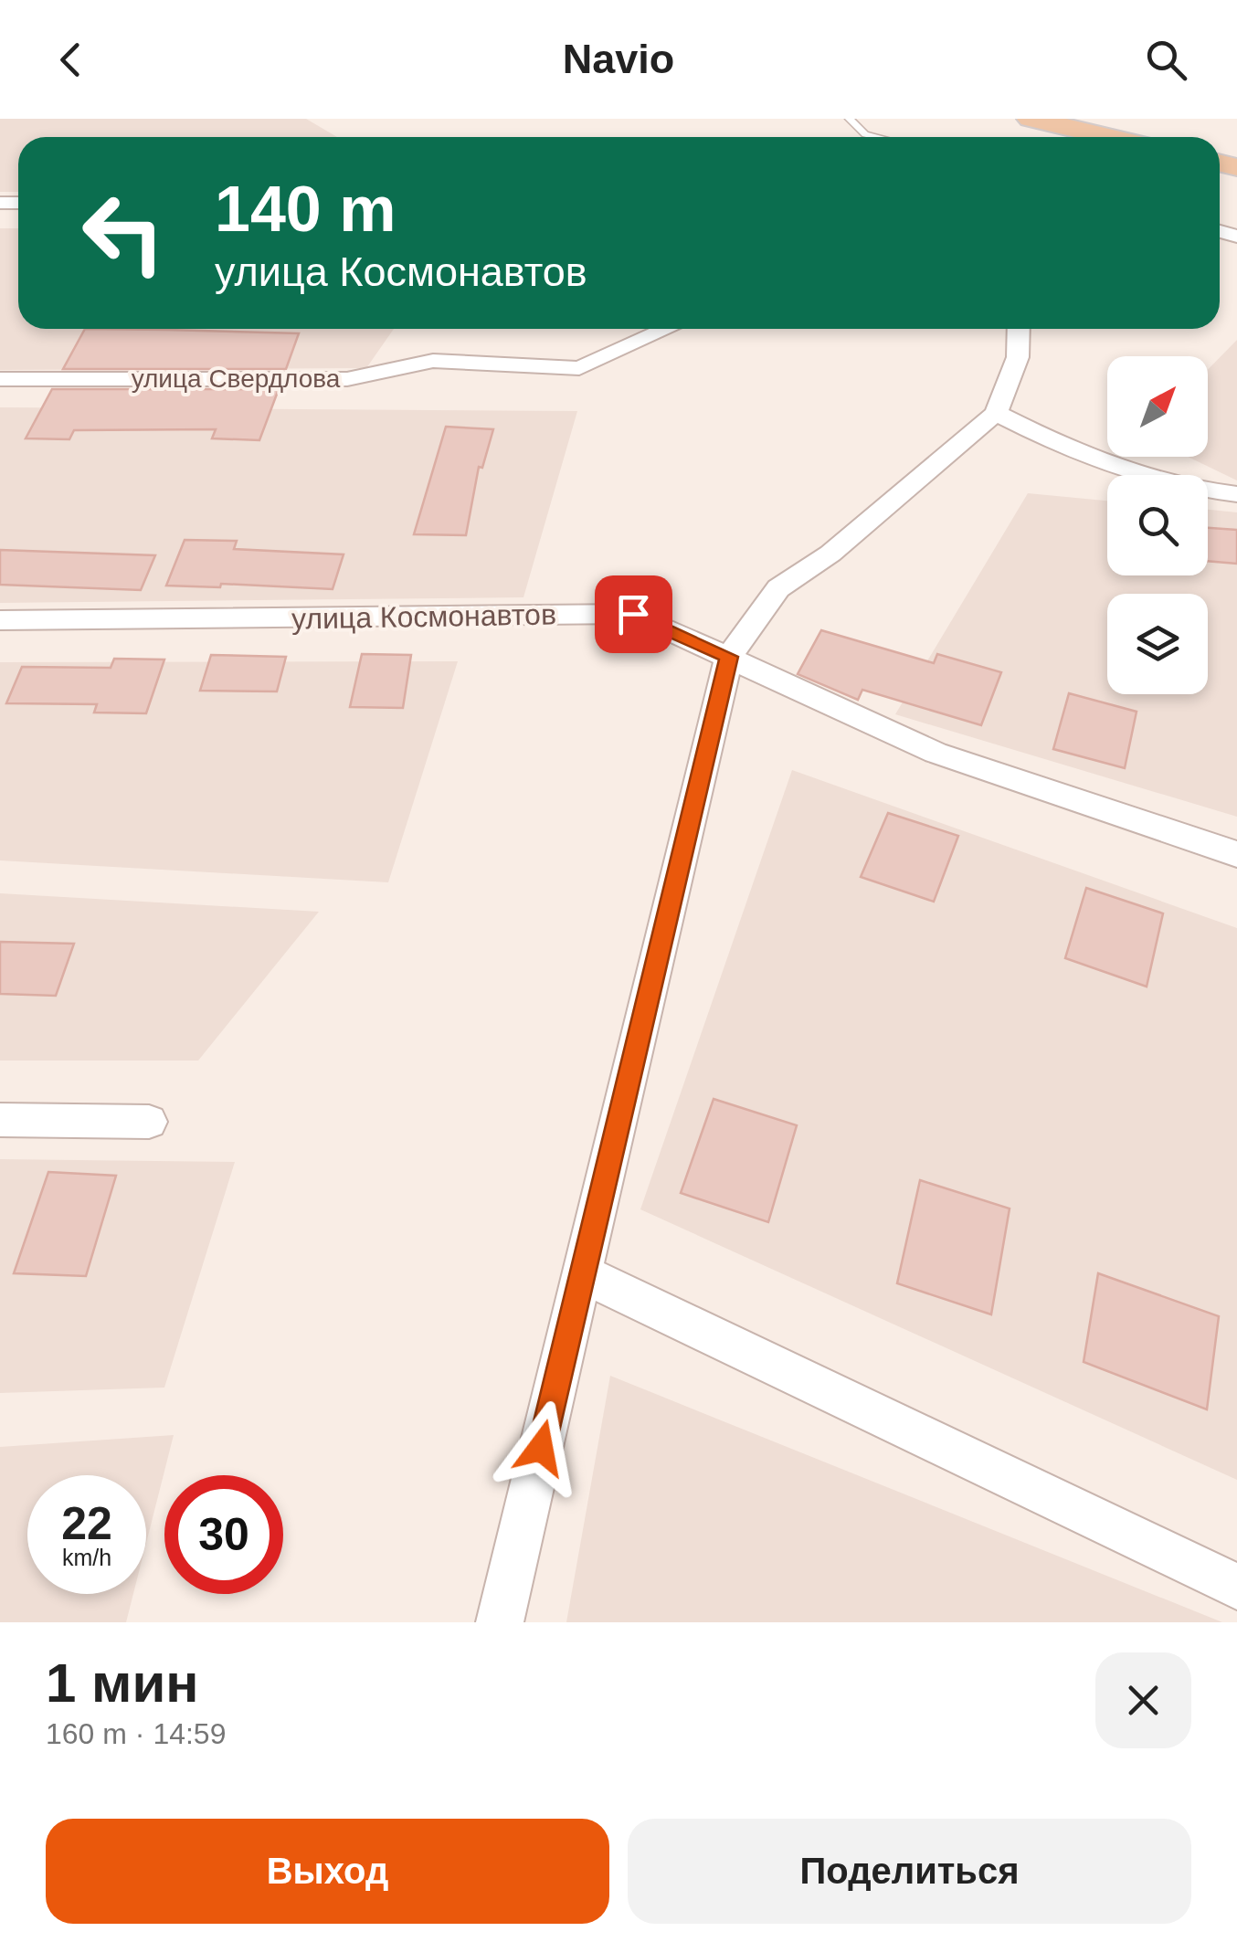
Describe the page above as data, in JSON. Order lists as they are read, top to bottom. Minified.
{"streets":{"street":["улица Свердлова","улица Космонавтов"]},"north":"top right","page":{"header":"Navio","turn":["140 m","улица Космонавтов"],"speed":"22 km/h","limit":"30","heading":["1 мин","160 m · 14:59"],"buttons":["Выход","Поделиться"]}}
